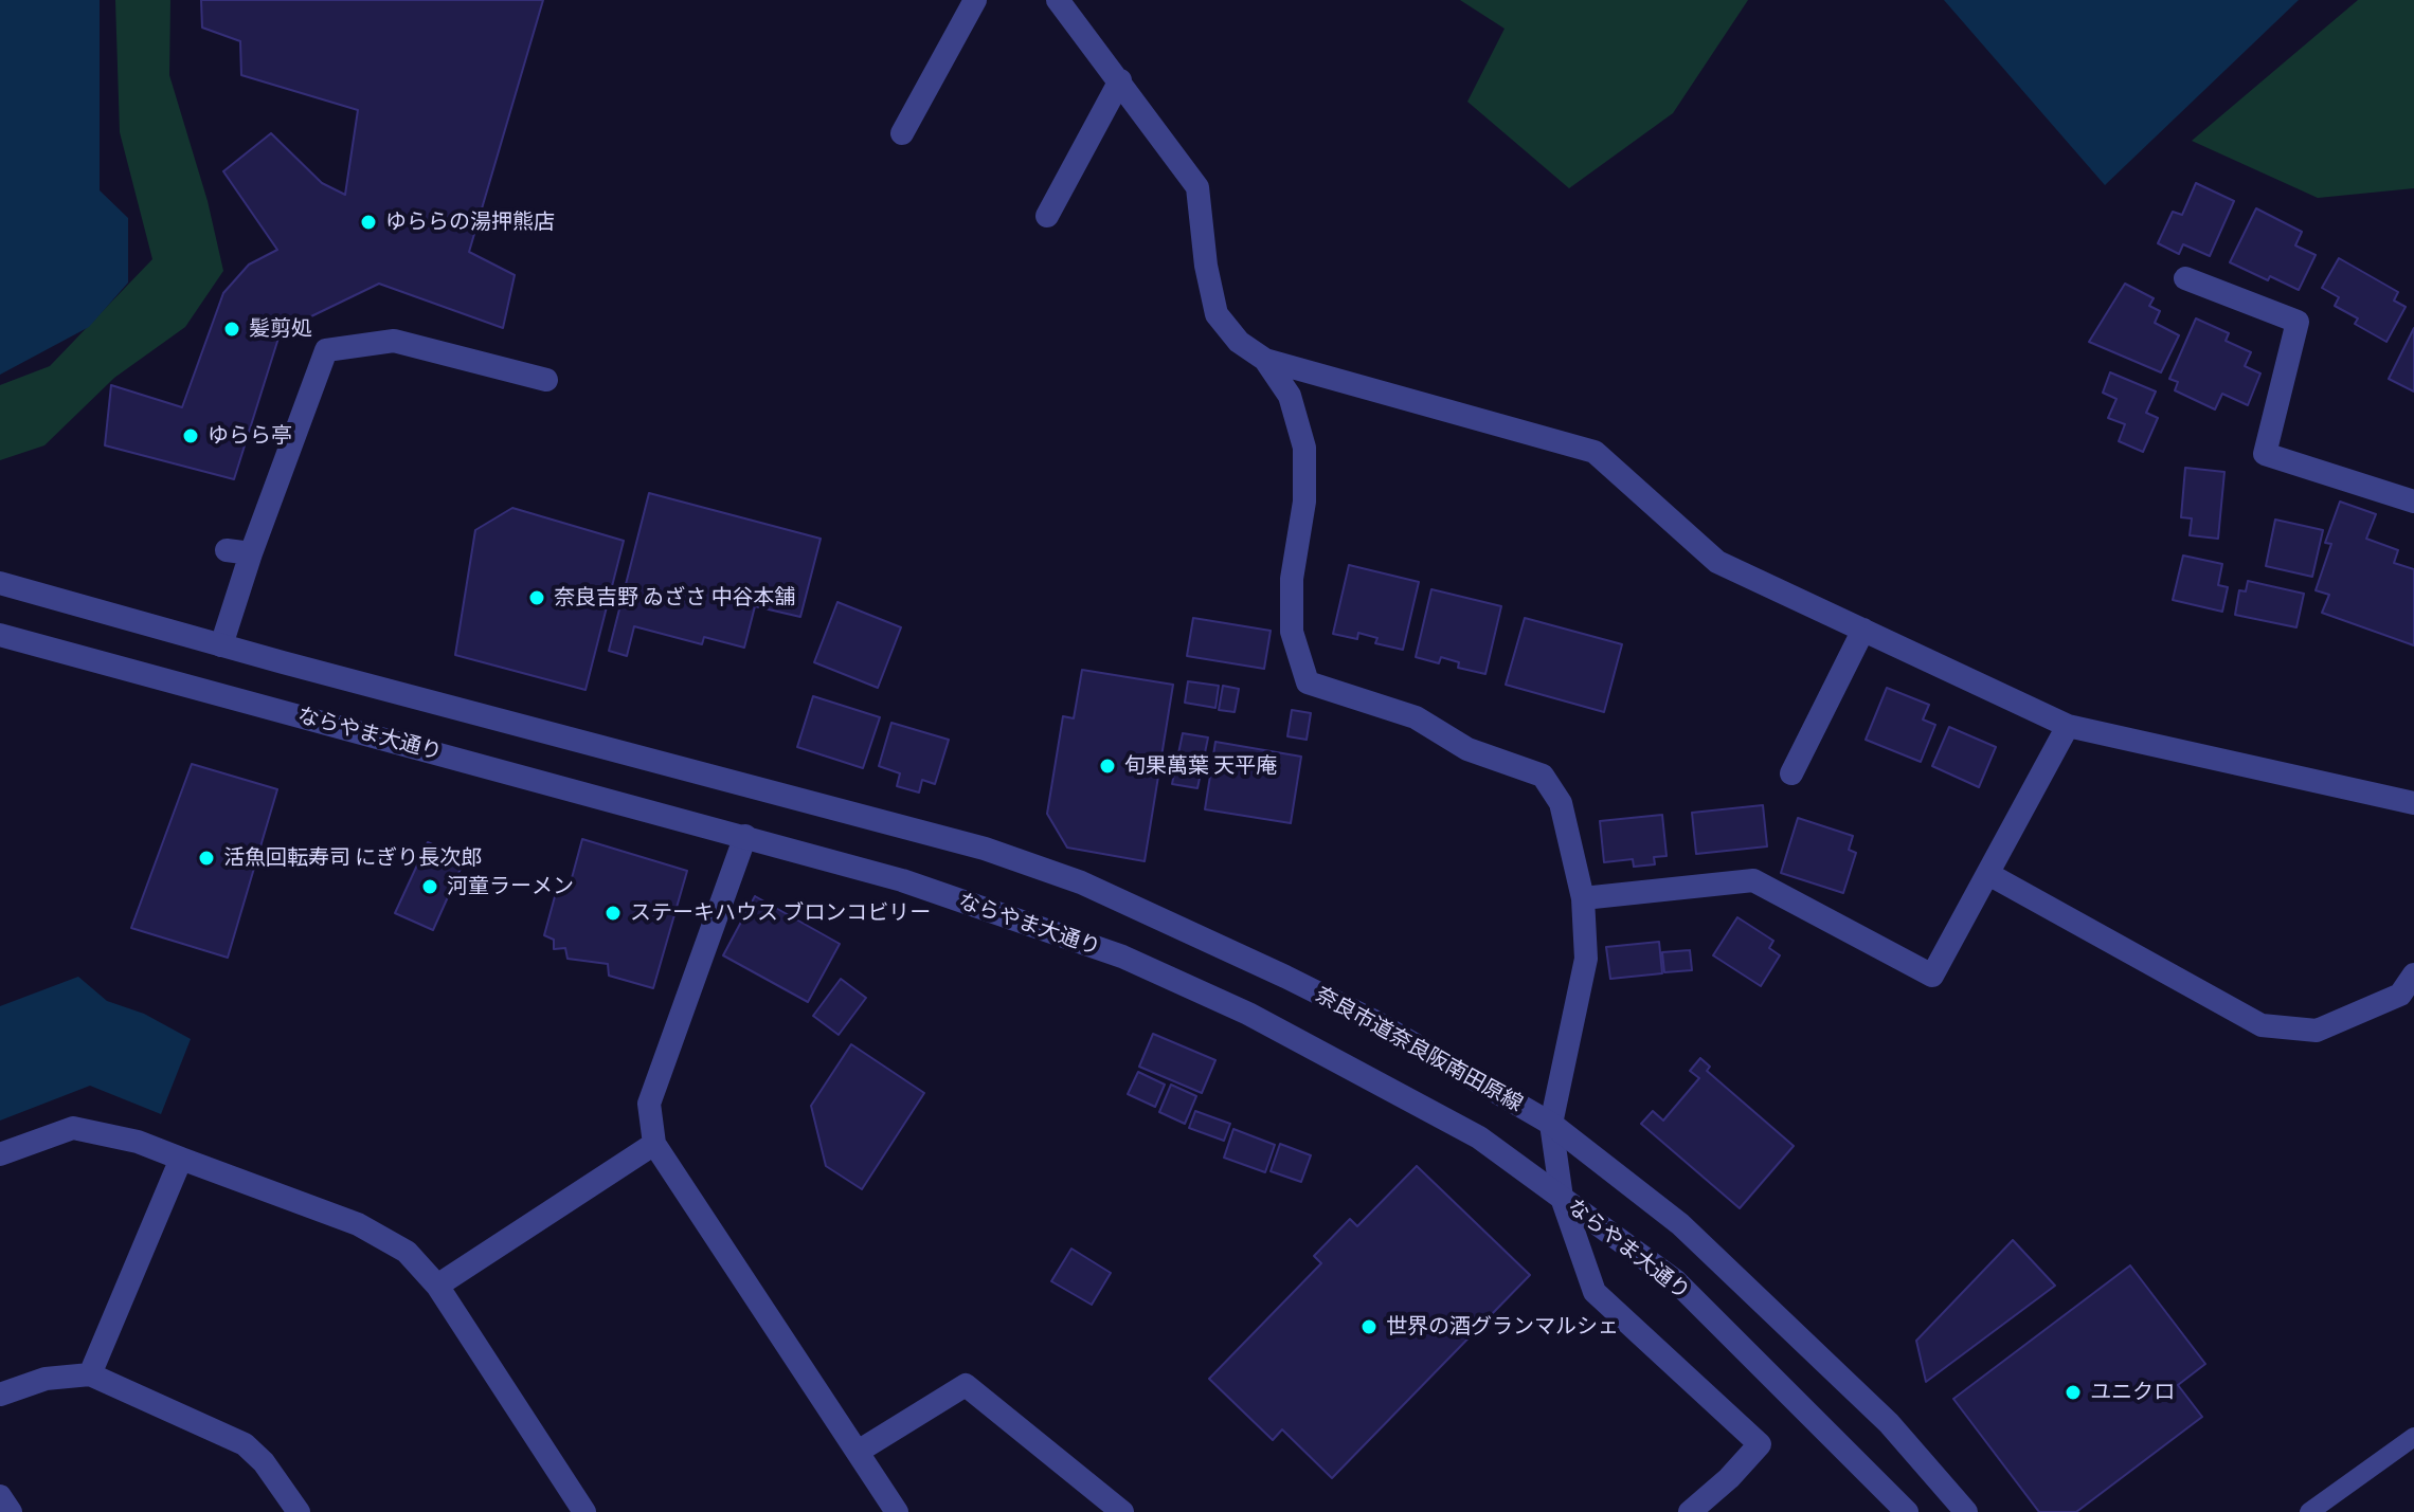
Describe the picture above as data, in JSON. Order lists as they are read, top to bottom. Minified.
{"streets":{"street":["ならやま大通り","奈良市道奈良阪南田原線"]},"places":["ゆららの湯押熊店","髪剪処","ゆらら亭","奈良吉野 ゐざさ 中谷本舗","旬果萬葉 天平庵","活魚回転寿司 にぎり長次郎","河童ラーメン","ステーキハウス ブロンコビリー","世界の酒グランマルシェ","ユニクロ"]}
